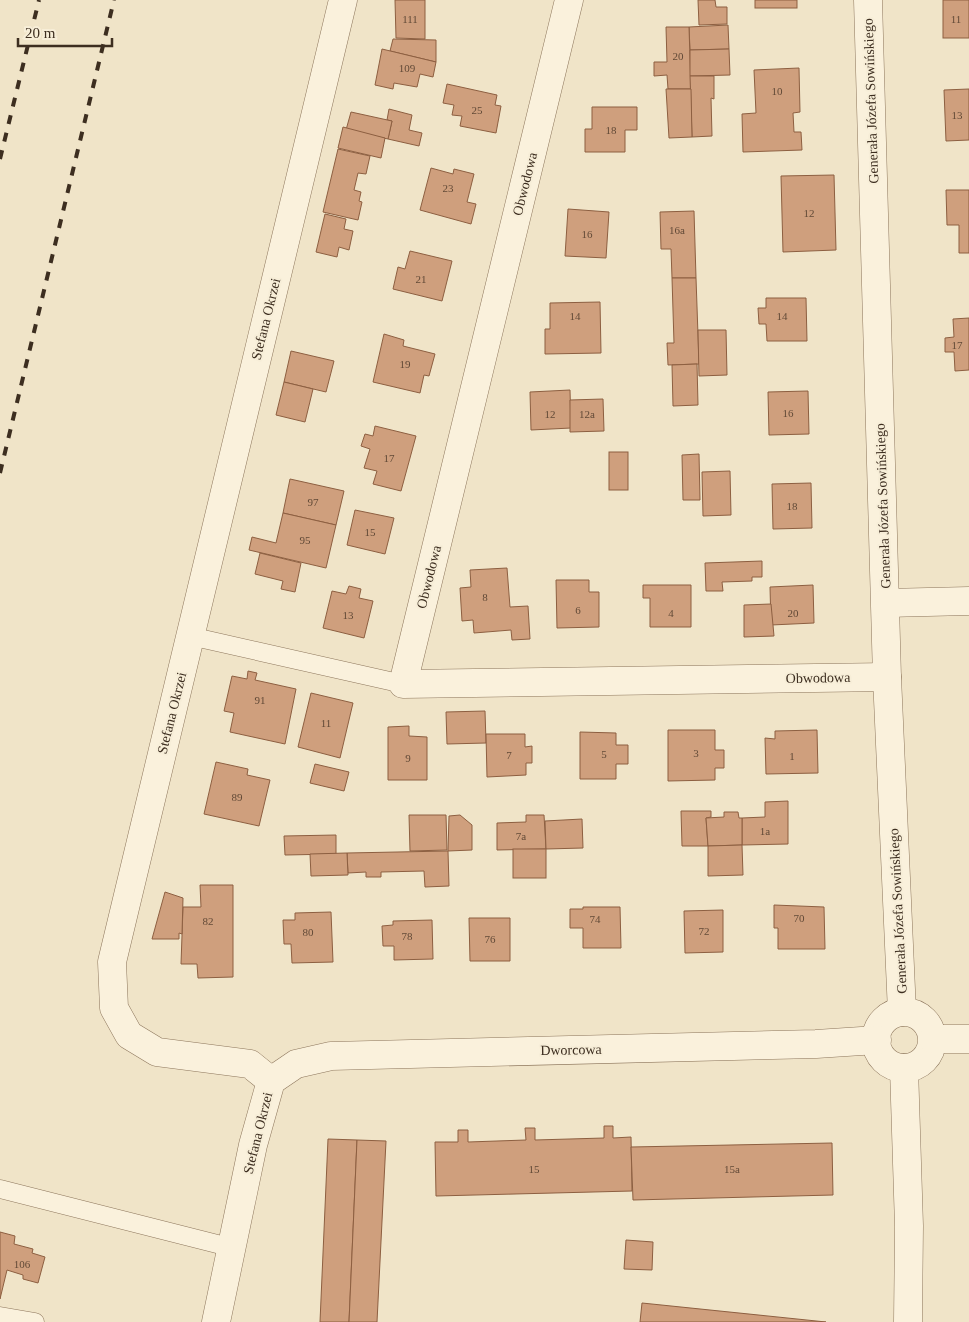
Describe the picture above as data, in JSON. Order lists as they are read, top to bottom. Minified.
{"streets":{"street":["Generała Józefa Sowińskiego","Obwodowa","Stefana Okrzei","Dworcowa"]},"crossings":[["Generała Józefa Sowińskiego","Obwodowa"],["Generała Józefa Sowińskiego","Dworcowa"],["Stefana Okrzei","Dworcowa"]],"house_numbers":["111","11","20","109","10","25","13","18","23","12","16a","16","21","14","14","17","19","16","12","12a","17","97","18","15","95","8","6","4","20","13","91","11","3","5","7","1","9","89","1a","7a","70","74","82","72","80","78","76","15","15a","106"],"scale_bar":"20 m"}
